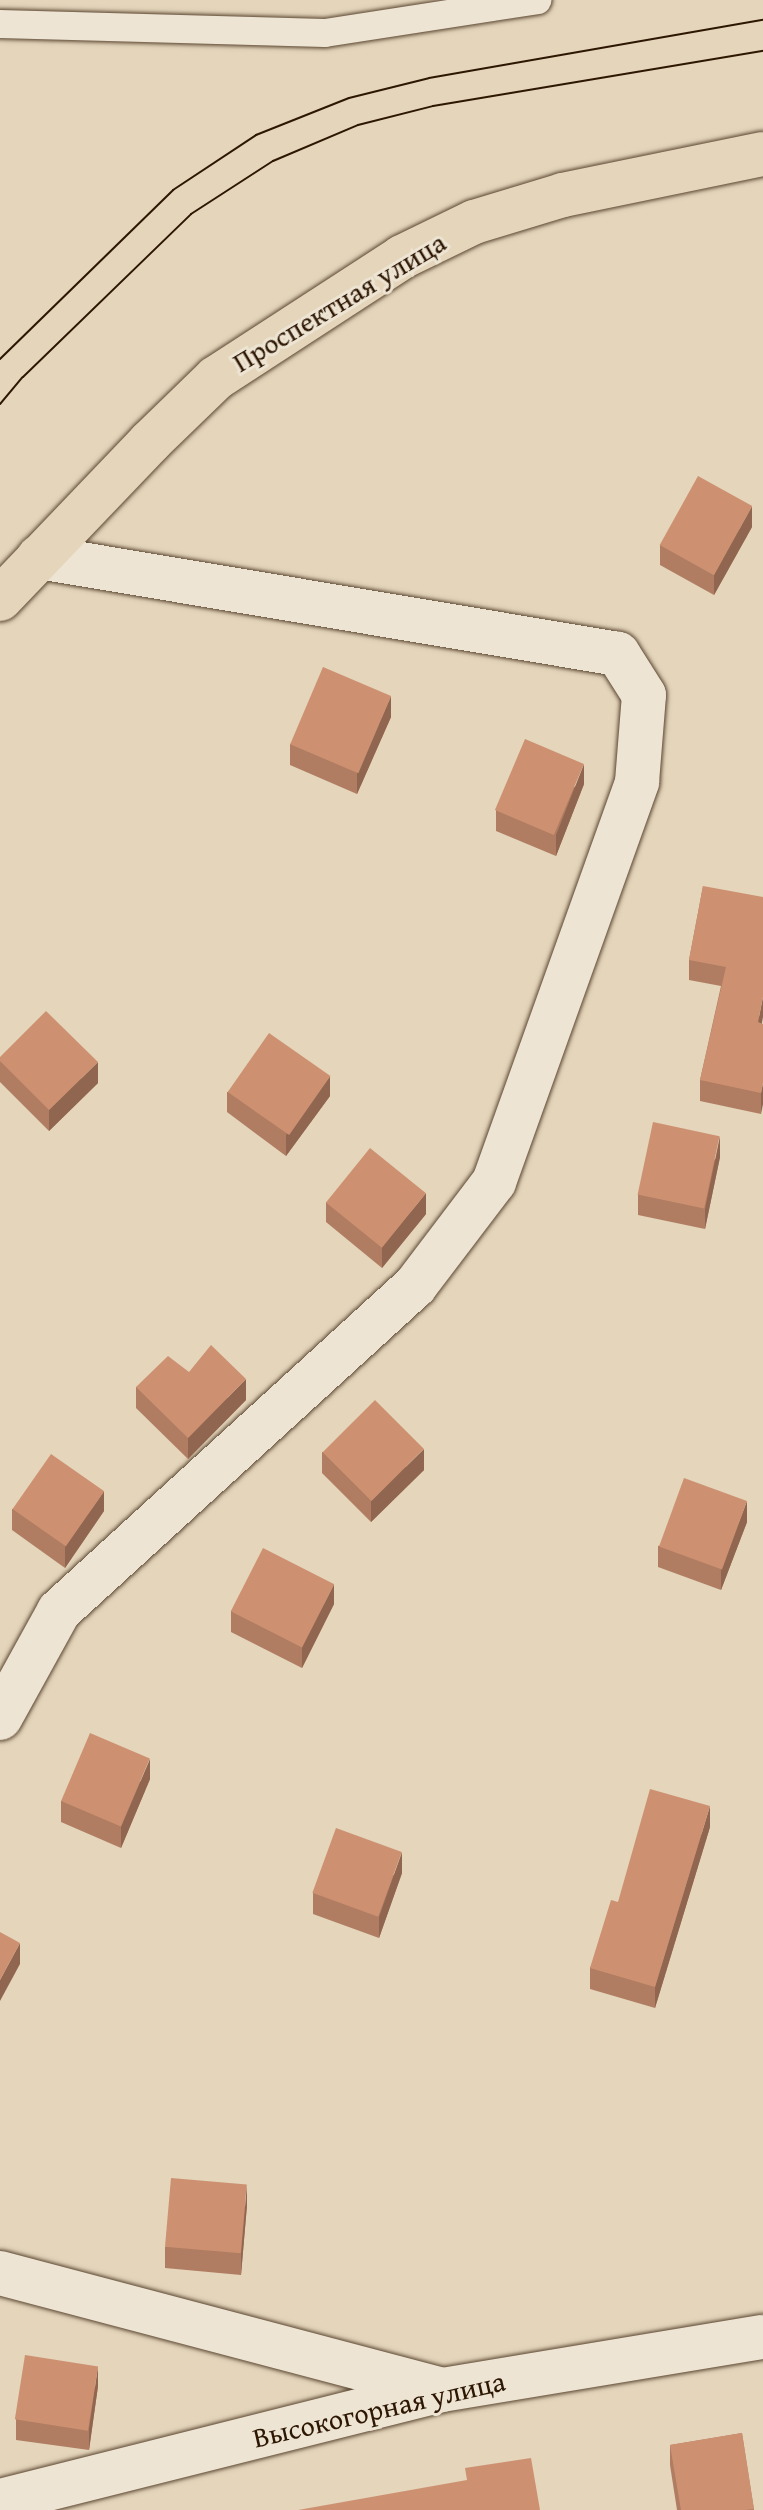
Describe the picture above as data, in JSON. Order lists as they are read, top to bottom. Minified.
{"streets":{"main road":["Проспектная улица"],"street":["Высокогорная улица"]}}
